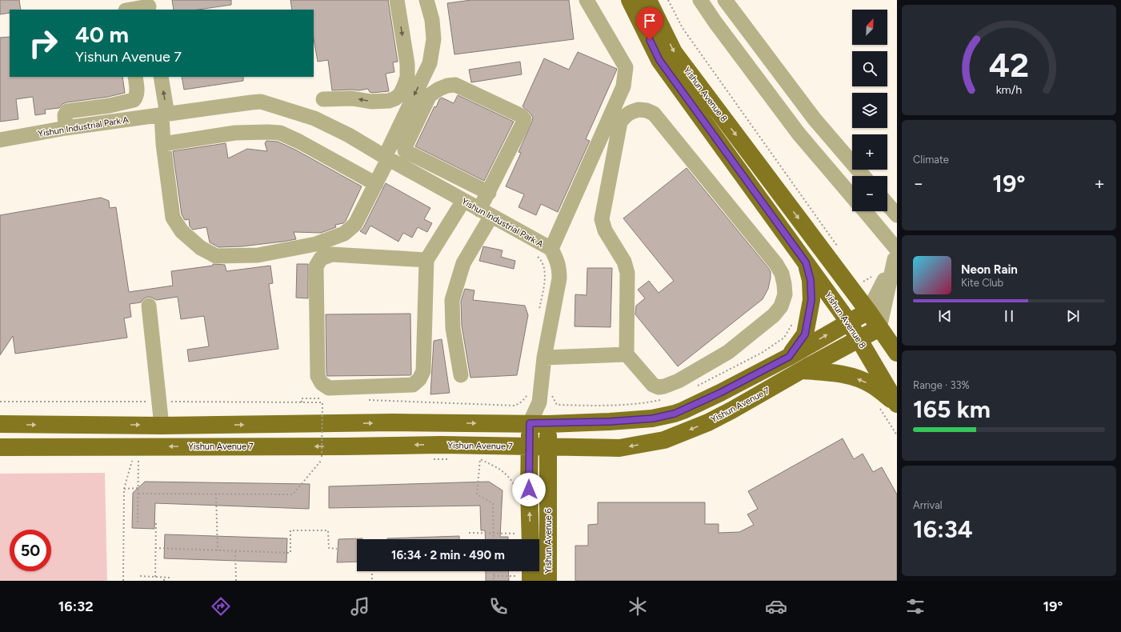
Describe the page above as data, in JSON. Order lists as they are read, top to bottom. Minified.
{"streets":{"main road":["Yishun Avenue 8","Yishun Avenue 7","Yishun Avenue 6"],"street":["Yishun Industrial Park A"]},"crossings":[["Yishun Avenue 8","Yishun Avenue 7"],["Yishun Industrial Park A","Yishun Avenue 6"],["Yishun Avenue 7","Yishun Avenue 6"]],"north":"top right","page":{"map_buttons":["+","−"],"turn":["40 m","Yishun Avenue 7"],"tile":["Climate",["Range · 33%","165 km"],["Arrival","16:34"]],"heat":["−","19°","+"],"song":["Neon Rain","Kite Club"],"limit":"50","trip":"16:34 · 2 min · 490 m","tabs":["16:32","19°"],"gauge":["42","km/h"]}}
